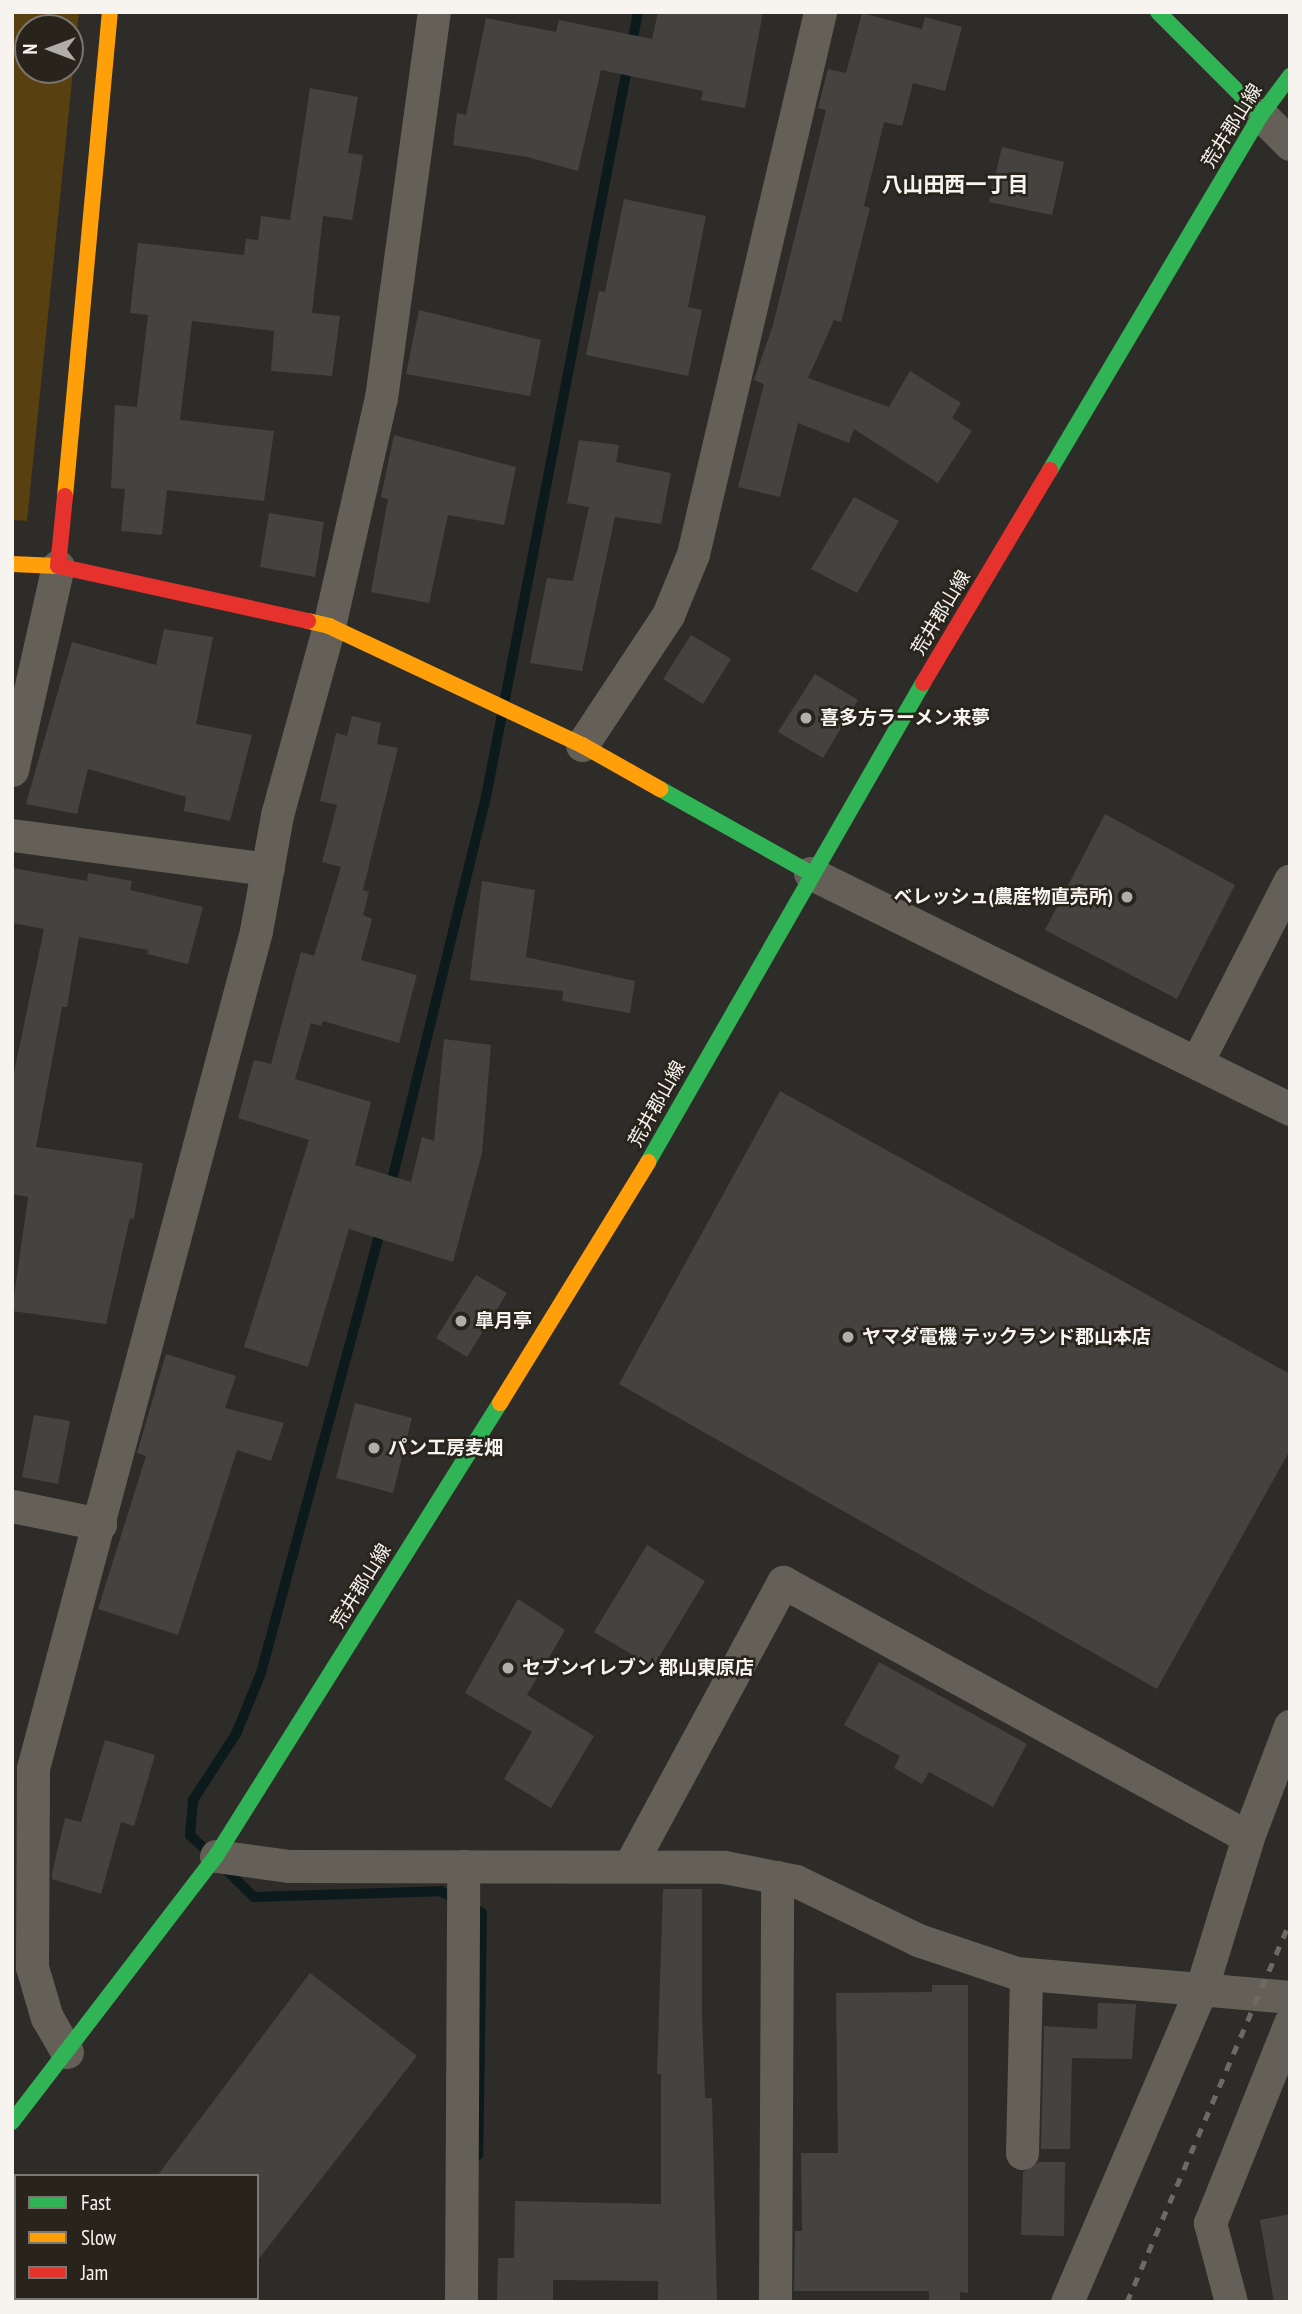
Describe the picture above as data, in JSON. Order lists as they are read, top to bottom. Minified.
{"streets":{"main road":["荒井郡山線"]},"districts":["八山田西一丁目"],"places":["喜多方ラーメン来夢","ベレッシュ(農産物直売所)","皐月亭","ヤマダ電機 テックランド郡山本店","パン工房麦畑","セブンイレブン 郡山東原店"],"legend":["Fast","Slow","Jam"],"north":"left"}
